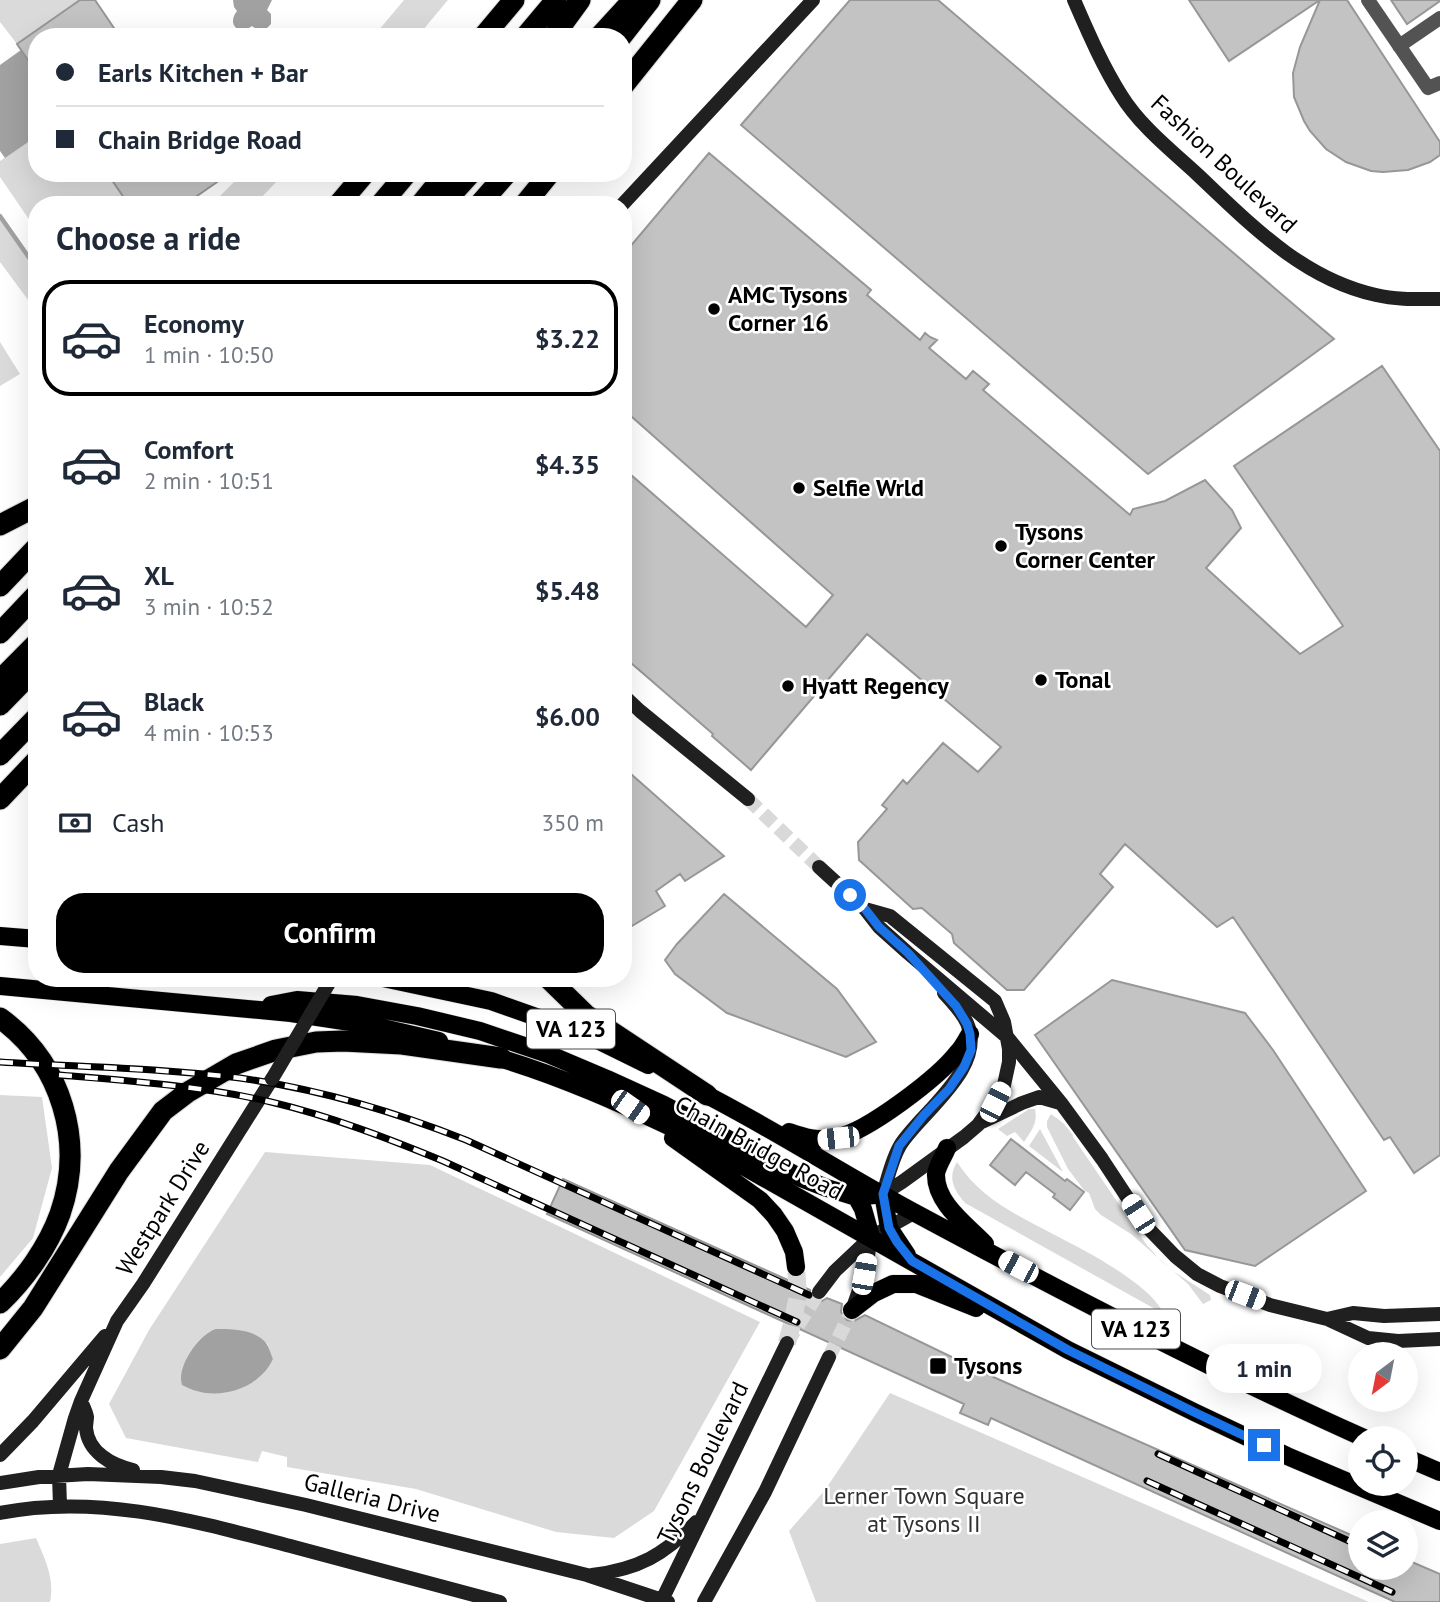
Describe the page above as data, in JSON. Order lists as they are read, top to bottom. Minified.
{"streets":{"main road":["VA 123","Chain Bridge Road"],"street":["Fashion Boulevard","Westpark Drive","Tysons Boulevard","Galleria Drive"]},"crossings":[["Westpark Drive","Galleria Drive"],["Tysons Boulevard","Galleria Drive"]],"parks":["Lerner Town Square at Tysons II"],"places":{"other":["AMC Tysons Corner 16","Selfie Wrld","Tysons Corner Center","Tonal","Hyatt Regency"],"transit":["Tysons"]},"north":"bottom left","page":{"banner":["Earls Kitchen + Bar","Chain Bridge Road"],"heading":"Choose a ride","list":[{"name":"Economy","note":"1 min · 10:50","value":"$3.22"},{"name":"Comfort","note":"2 min · 10:51","value":"$4.35"},{"name":"XL","note":"3 min · 10:52","value":"$5.48"},{"name":"Black","note":"4 min · 10:53","value":"$6.00"}],"pay":["Cash","350 m"],"buttons":"Confirm","bubble":"1 min"}}
